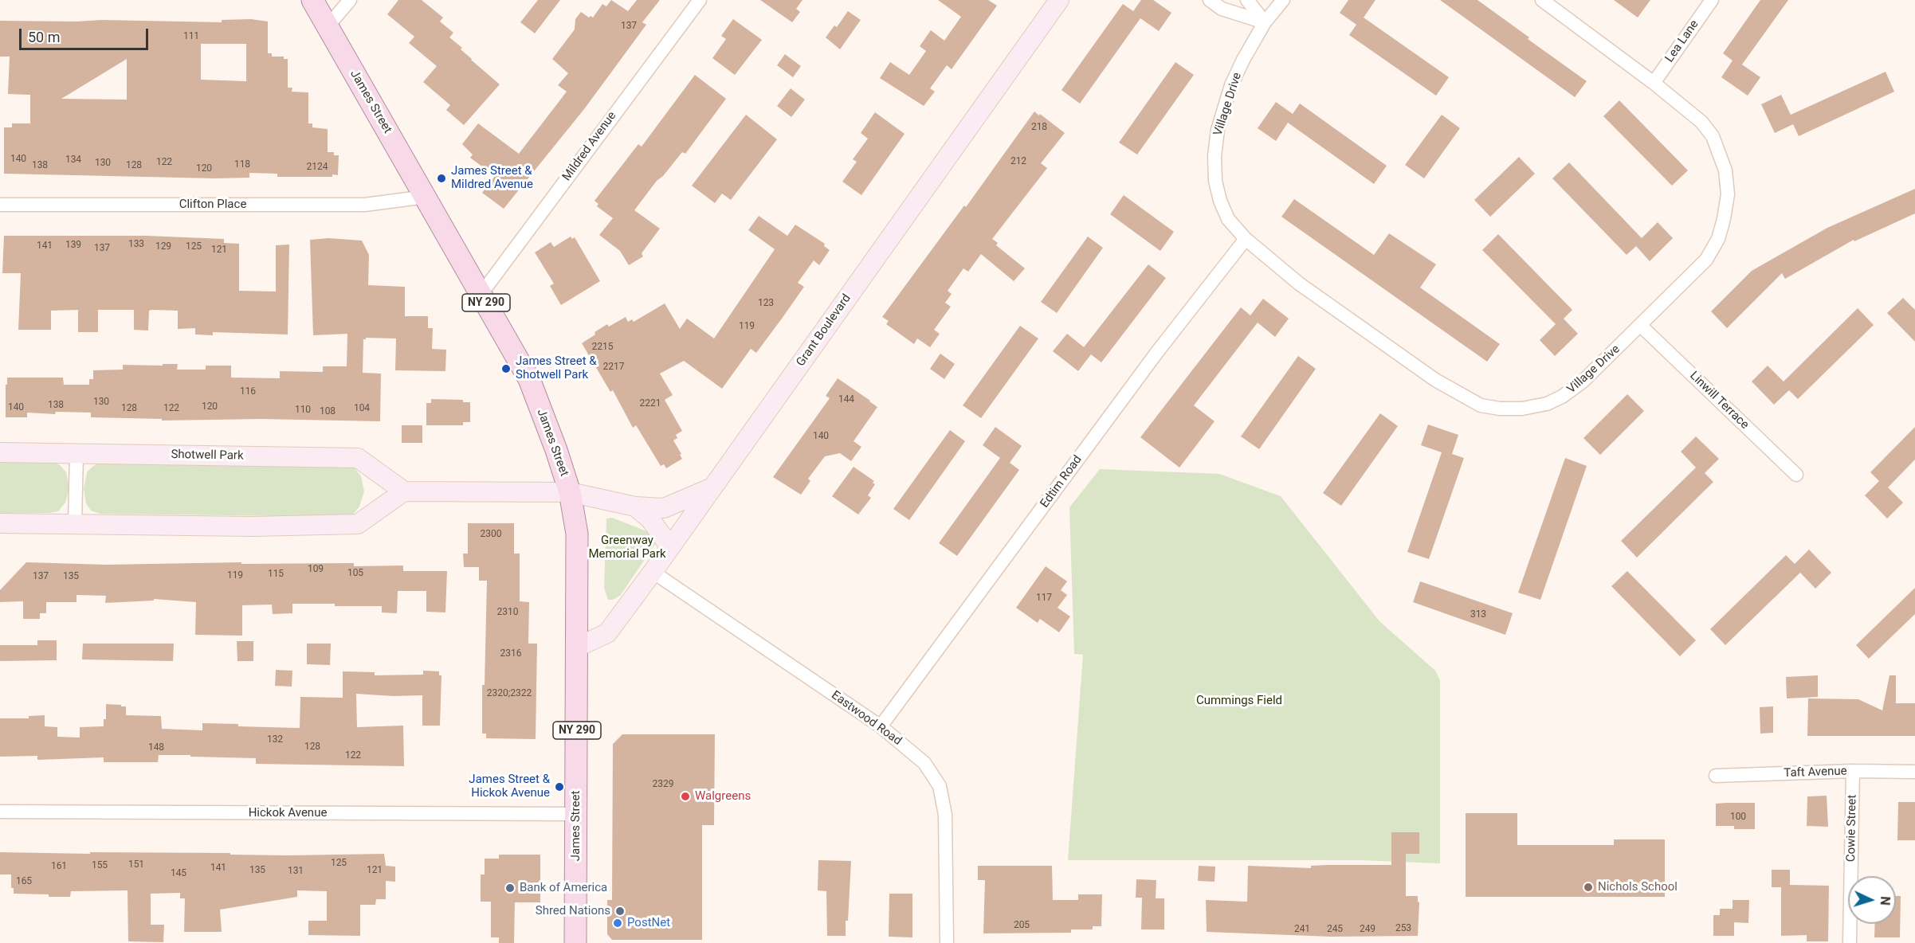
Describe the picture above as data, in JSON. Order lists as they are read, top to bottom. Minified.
{"streets":{"main road":["James Street","NY 290"],"street":["Lea Lane","Village Drive","Mildred Avenue","Clifton Place","Grant Boulevard","Linwill Terrace","Shotwell Park","Edtim Road","Eastwood Road","Taft Avenue","Hickok Avenue","Cowie Street"]},"crossings":[["Lea Lane","Village Drive"],["James Street","Mildred Avenue"],["James Street","Clifton Place"],["James Street","Grant Boulevard"],["James Street","Hickok Avenue"],["Village Drive","Linwill Terrace"],["Village Drive","Edtim Road"],["Grant Boulevard","Eastwood Road"],["Edtim Road","Eastwood Road"],["Taft Avenue","Cowie Street"]],"parks":["Greenway Memorial Park","Cummings Field"],"places":["James Street & Mildred Avenue","James Street & Shotwell Park","James Street & Hickok Avenue","Walgreens","Nichols School","Bank of America","Shred Nations","PostNet"],"house_numbers":["137","111","218","140","134","212","122","130","118","138","128","2124","120","133","139","141","129","125","137","121","123","119","2215","2217","116","144","130","2221","138","120","140","128","122","104","110","108","140","2300","109","105","115","119","137","135","117","2310","313","2316","2320;2322","132","128","148","122","2329","100","125","151","155","161","141","135","121","131","145","165","205","253","241","245","249"],"scale_bar":"50 m","north":"right"}
